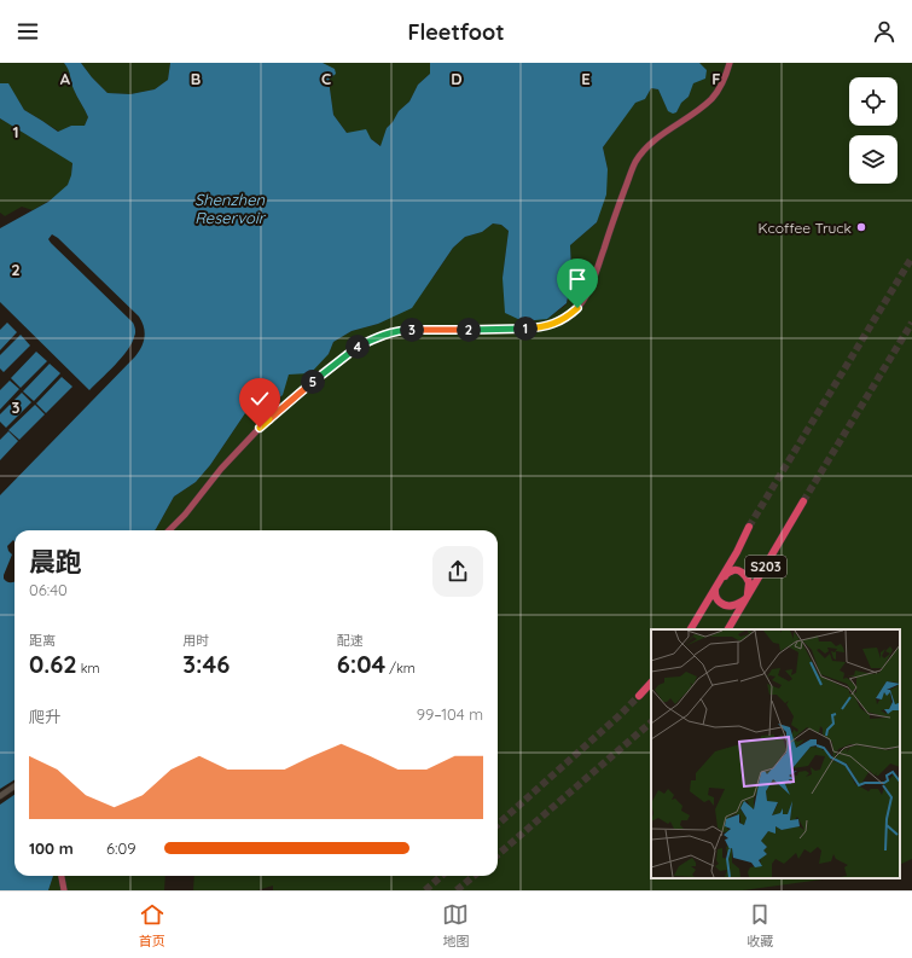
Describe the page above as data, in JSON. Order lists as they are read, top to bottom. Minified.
{"streets":{"highway":["S203"]},"water":["Shenzhen Reservoir"],"places":["Kcoffee Truck"],"page":{"header":"Fleetfoot","pins":["1","2","3","4","5"],"heading":["晨跑","06:40"],"stats":[["距离","0.62 km"],["用时","3:46"],["配速","6:04 /km"]],"chart":["爬升","99–104 m"],"list":[{"name":"100 m","note":"6:09"}],"tabs":["首页","地图","收藏"]},"grid":{"columns":["A","B","C","D","E","F"],"rows":["1","2","3"]}}
